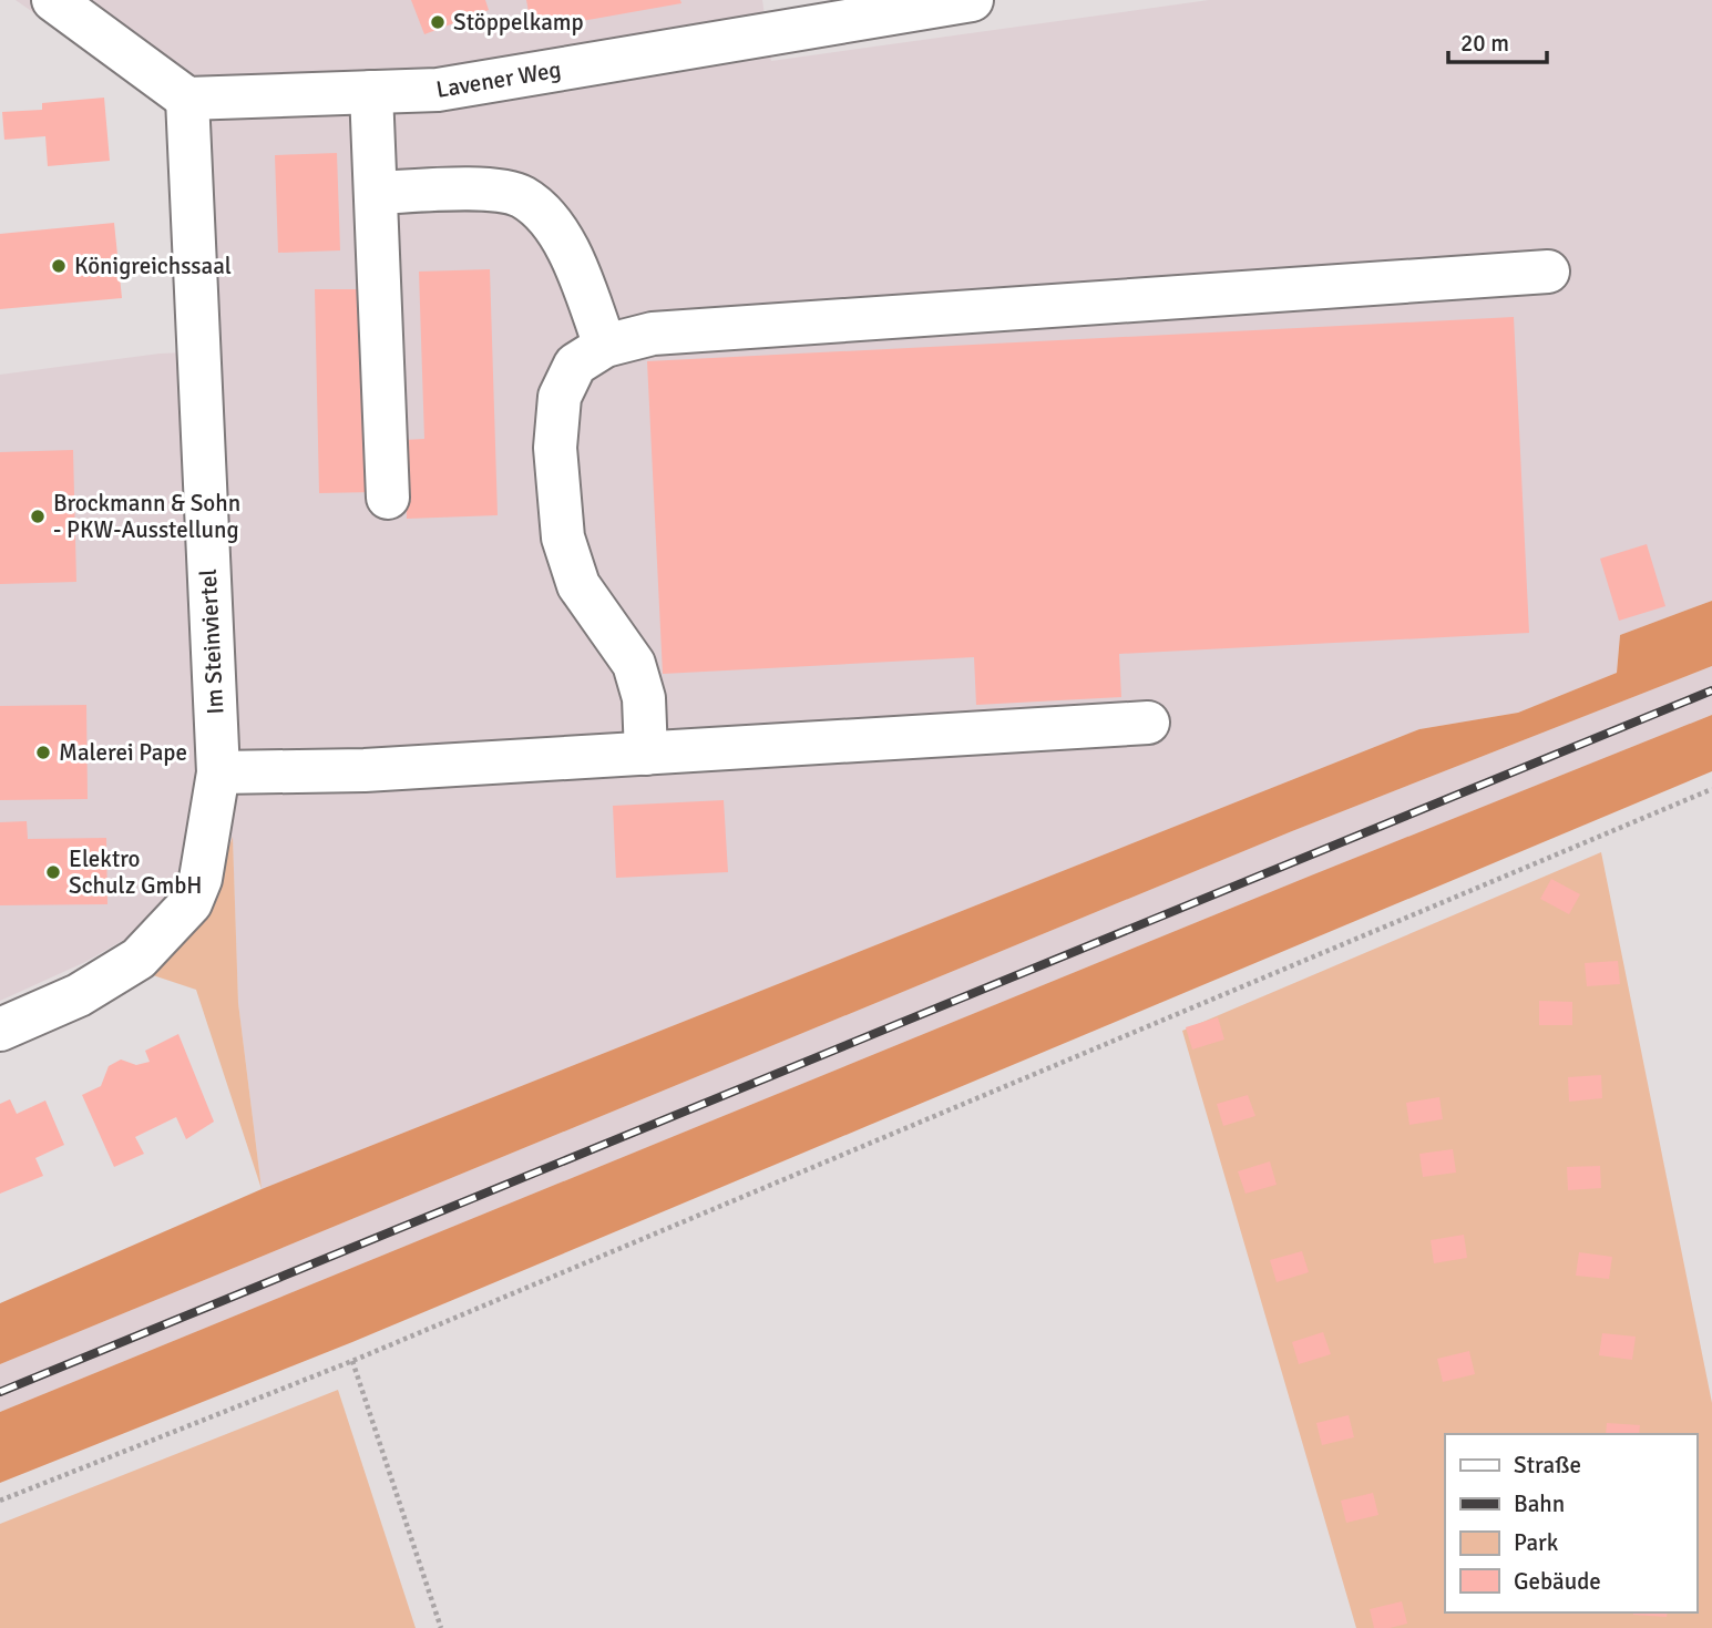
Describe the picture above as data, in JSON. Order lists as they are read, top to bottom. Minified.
{"streets":{"street":["Lavener Weg","Im Steinviertel"]},"crossings":[["Lavener Weg","Im Steinviertel"]],"places":["Stöppelkamp","Königreichssaal","Brockmann & Sohn - PKW-Ausstellung","Malerei Pape","Elektro Schulz GmbH"],"legend":["Straße","Bahn","Park","Gebäude"],"scale_bar":"20 m"}
